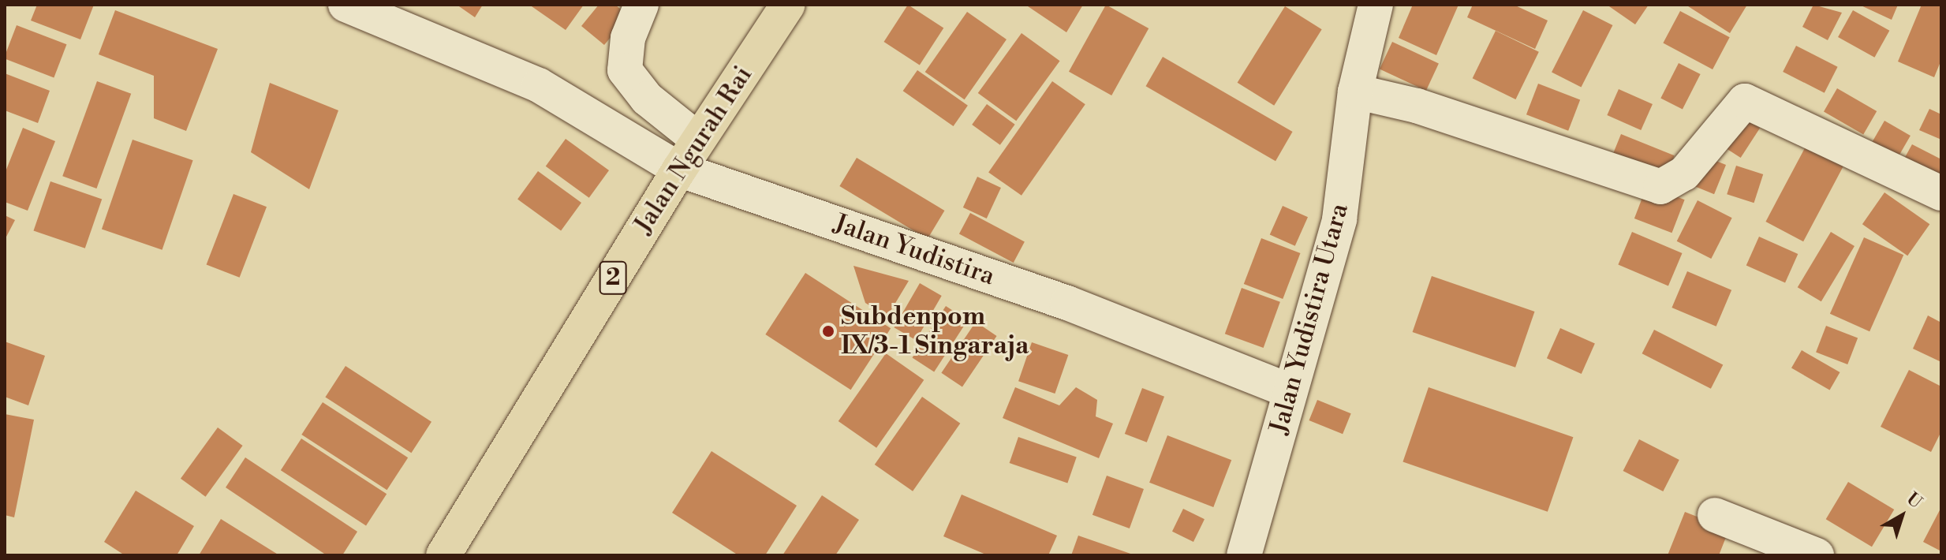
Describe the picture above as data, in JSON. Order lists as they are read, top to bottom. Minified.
{"streets":{"highway":["Jalan Ngurah Rai","2"],"street":["Jalan Yudistira","Jalan Yudistira Utara"]},"crossings":[["Jalan Ngurah Rai","Jalan Yudistira"],["Jalan Yudistira","Jalan Yudistira Utara"]],"places":["Subdenpom IX/3-1 Singaraja"],"north":"top right"}
